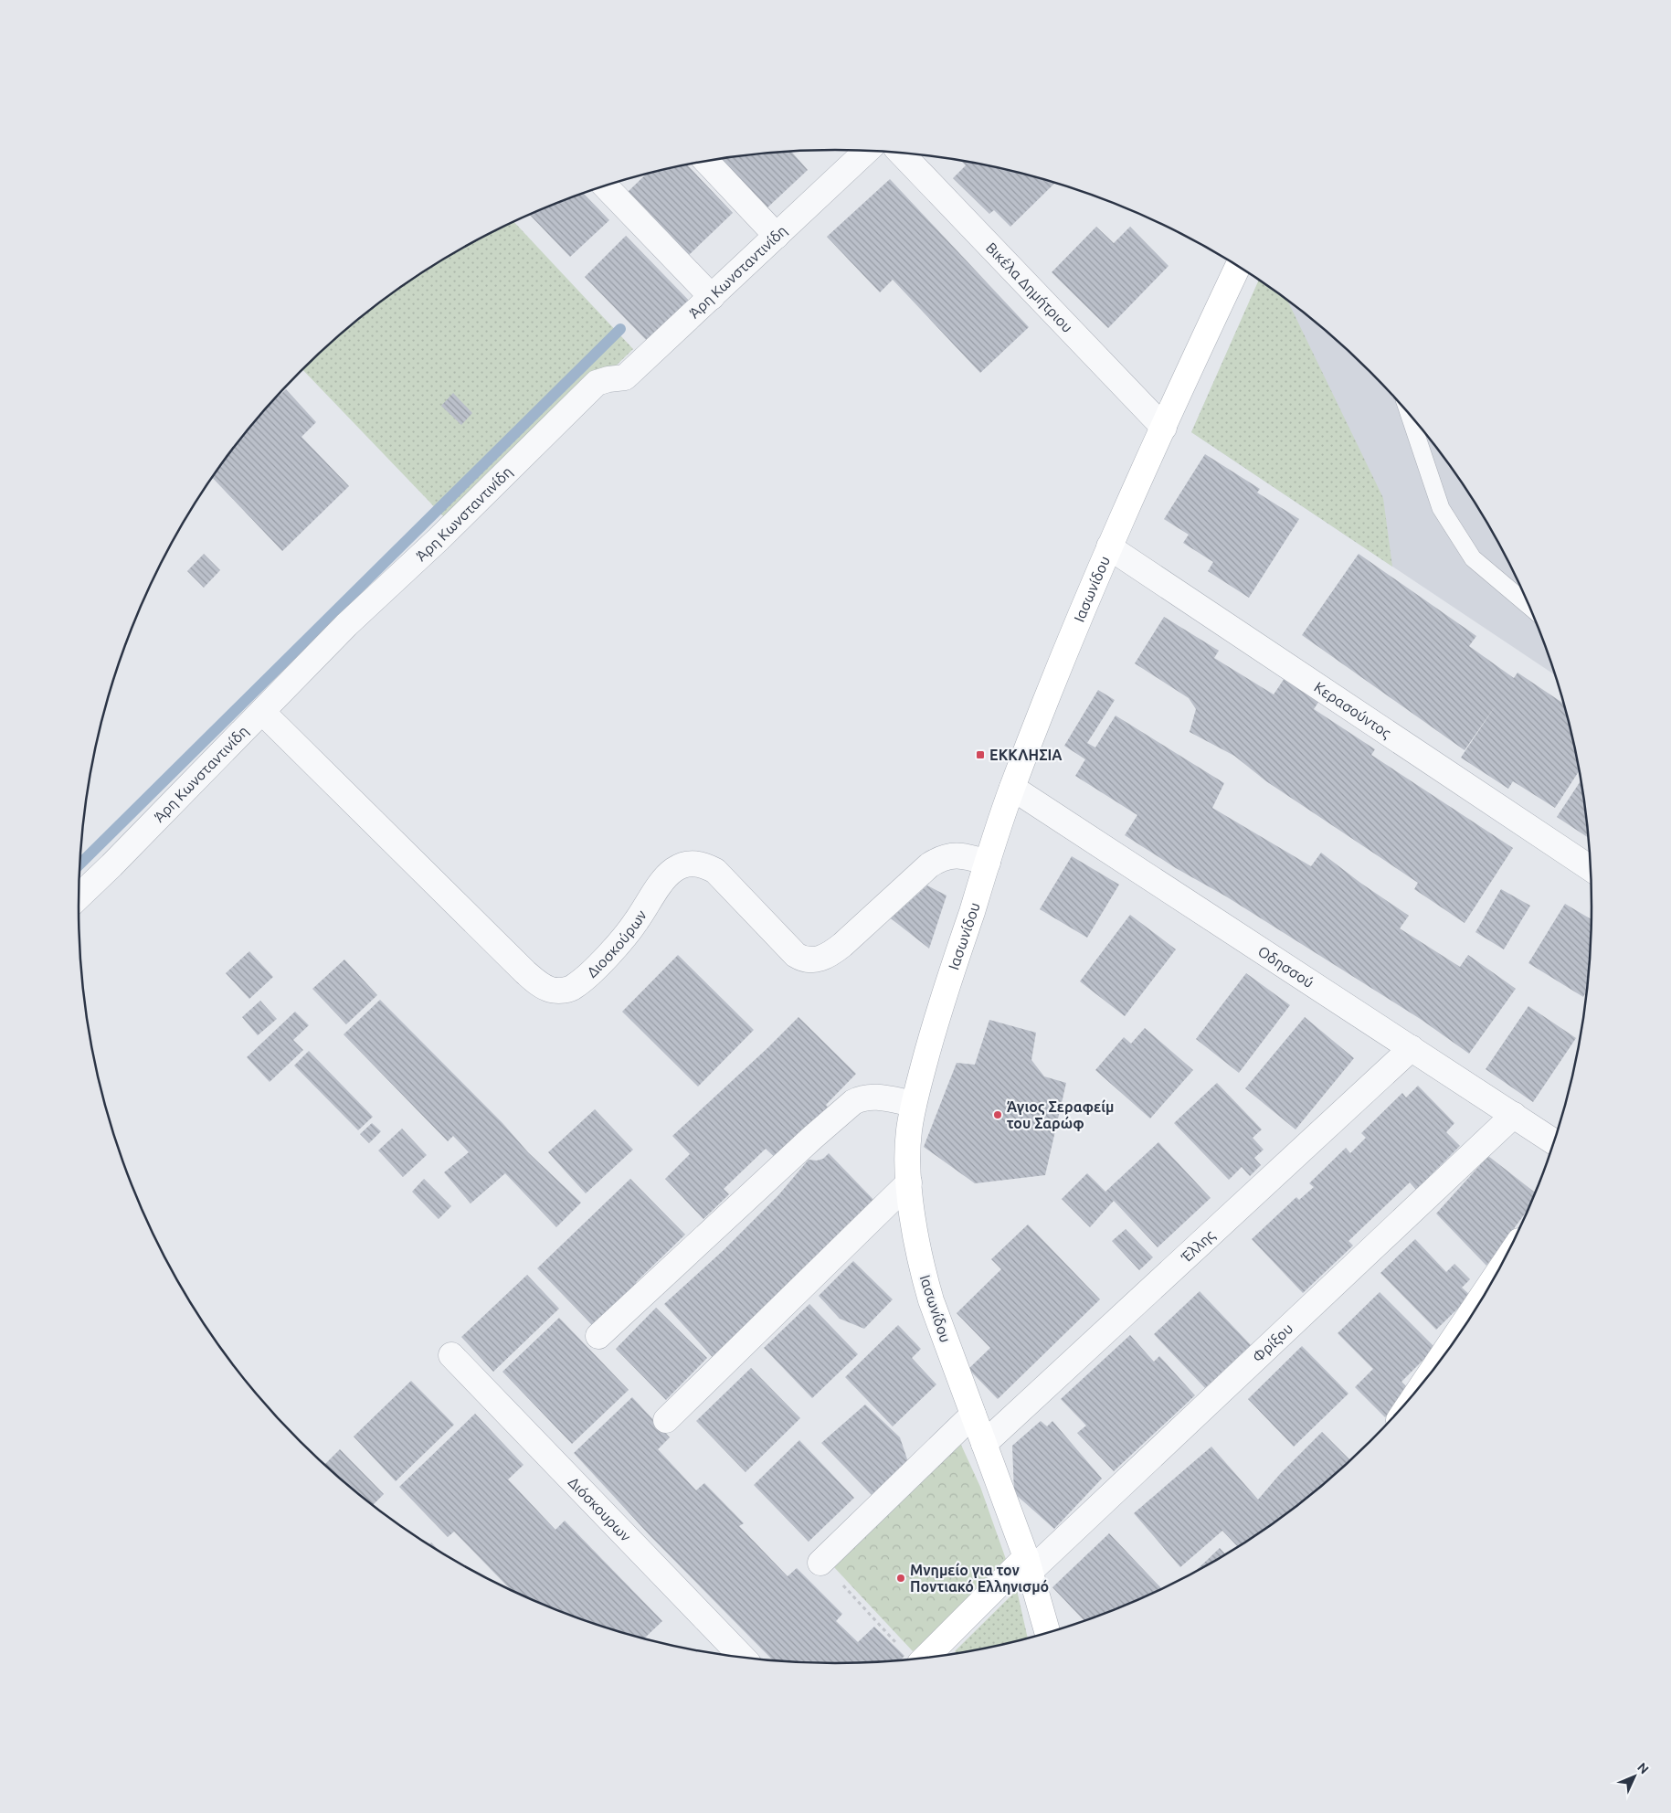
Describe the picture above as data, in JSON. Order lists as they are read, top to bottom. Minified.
{"streets":{"street":["Άρη Κωνσταντινίδη","Βικέλα Δημήτριου","Ιασωνίδου","Κερασούντος","Διοσκούρων","Οδησσού","Έλλης","Φρίξου","Διόσκουρων"]},"crossings":[["Άρη Κωνσταντινίδη","Διοσκούρων"],["Βικέλα Δημήτριου","Ιασωνίδου"],["Ιασωνίδου","Κερασούντος"],["Ιασωνίδου","Διοσκούρων"],["Ιασωνίδου","Οδησσού"],["Ιασωνίδου","Έλλης"],["Ιασωνίδου","Φρίξου"],["Οδησσού","Έλλης"],["Οδησσού","Φρίξου"]],"places":{"transit":["ΕΚΚΛΗΣΙΑ"],"other":["Άγιος Σεραφείμ του Σαρώφ","Μνημείο για τον Ποντιακό Ελληνισμό"]},"north":"top right"}
